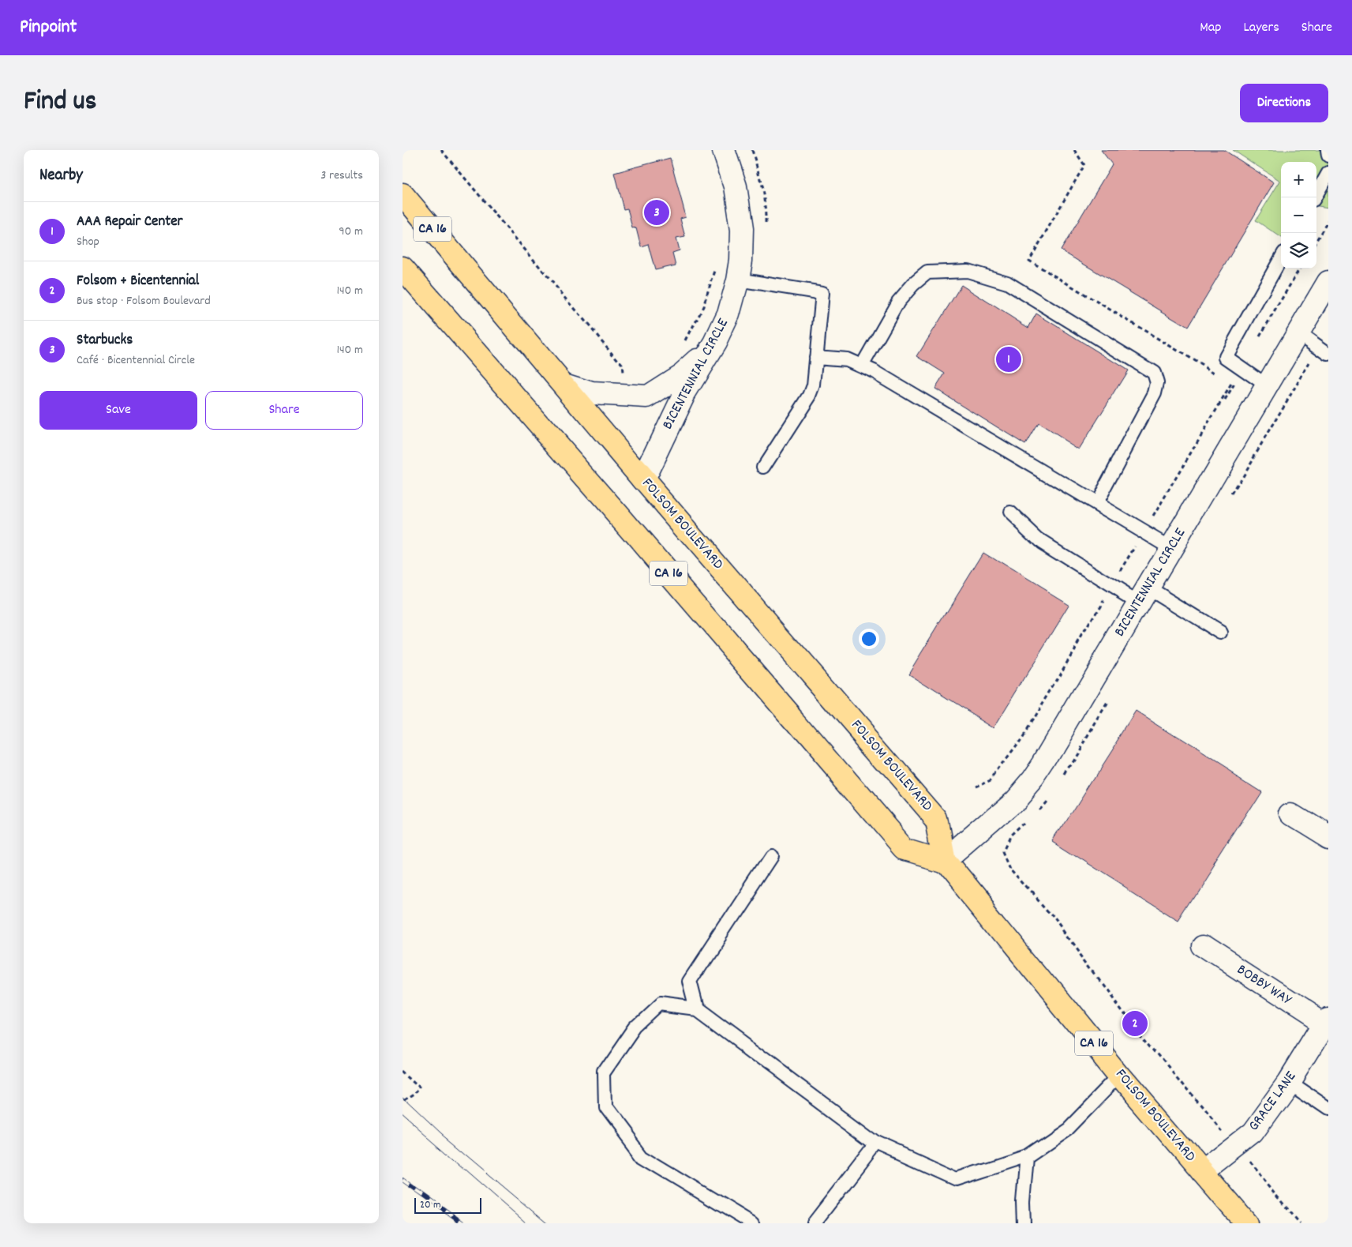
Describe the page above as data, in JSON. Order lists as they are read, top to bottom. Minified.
{"streets":{"main road":["CA 16","FOLSOM BOULEVARD"],"street":["BICENTENNIAL CIRCLE","BOBBY WAY","GRACE LANE"]},"crossings":[["CA 16","BICENTENNIAL CIRCLE"],["CA 16","FOLSOM BOULEVARD"],["BICENTENNIAL CIRCLE","FOLSOM BOULEVARD"],["FOLSOM BOULEVARD","GRACE LANE"],["BOBBY WAY","GRACE LANE"]],"scale_bar":"20 m","page":{"header":"Pinpoint","nav":["Map","Layers","Share"],"title":"Find us","buttons":["Directions",["Save","Share"]],"heading":["Nearby","3 results"],"map_buttons":["+","−"],"pins":["3","1","2"],"list":[{"mark":"1","name":"AAA Repair Center","note":"Shop","value":"90 m"},{"mark":"2","name":"Folsom + Bicentennial","note":"Bus stop · Folsom Boulevard","value":"140 m"},{"mark":"3","name":"Starbucks","note":"Café · Bicentennial Circle","value":"140 m"}],"scale":"20 m"}}
